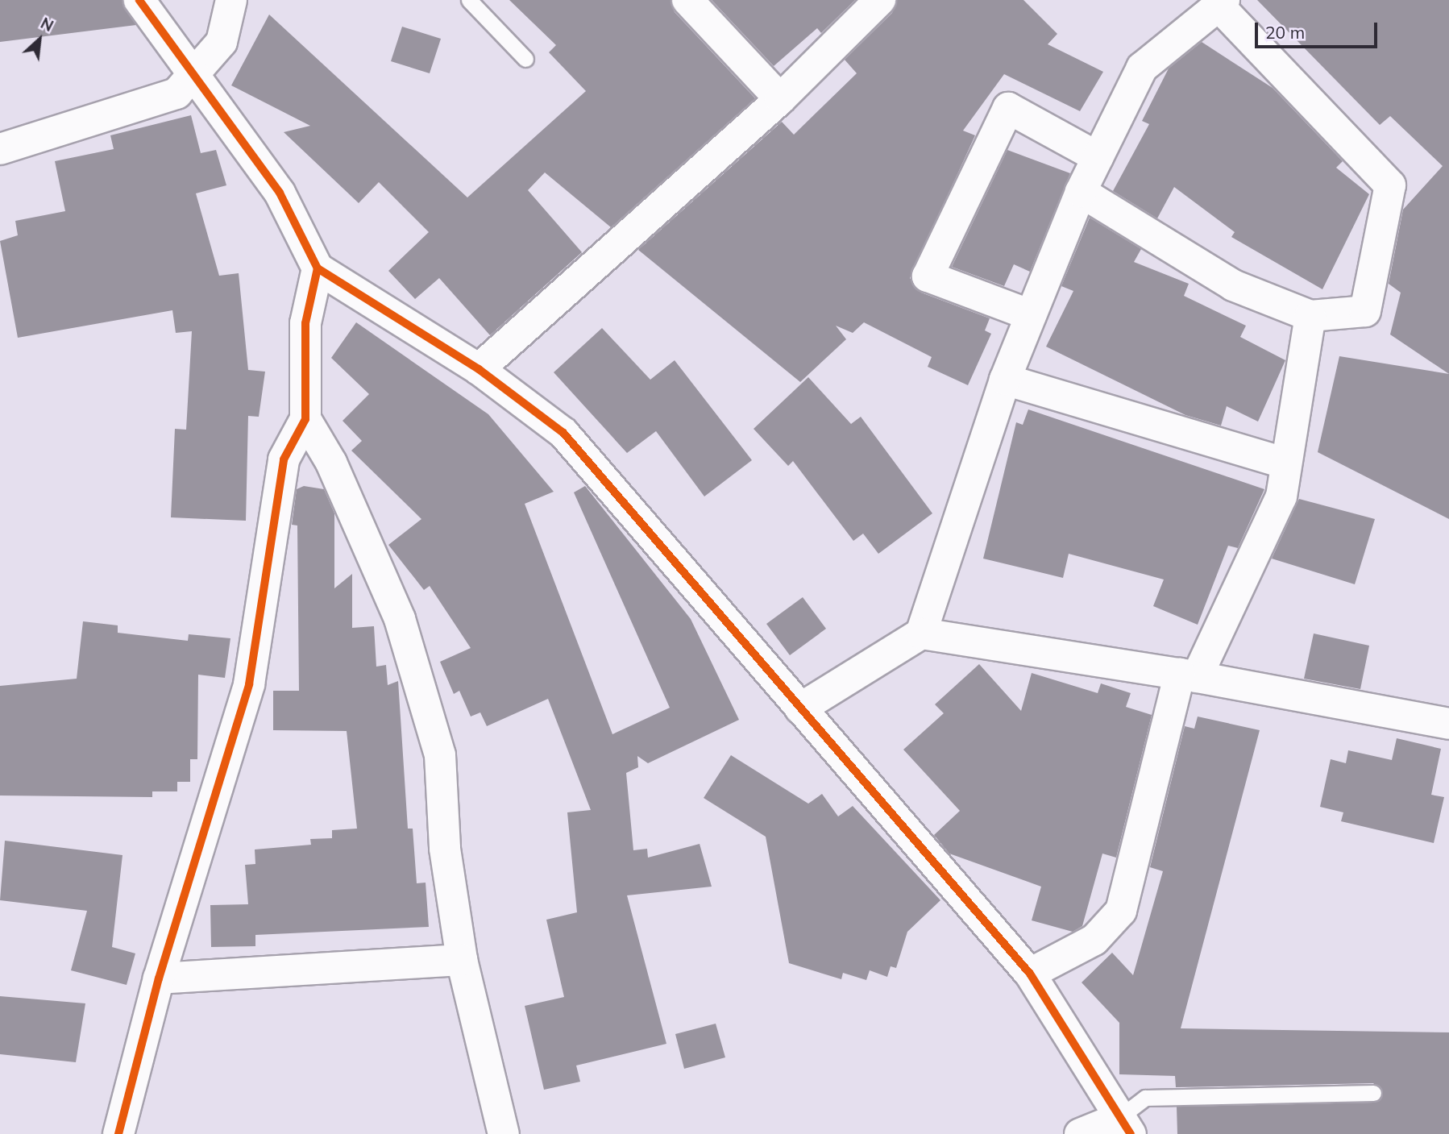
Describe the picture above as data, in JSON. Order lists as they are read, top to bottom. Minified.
{"scale_bar":"20 m","north":"top right"}
